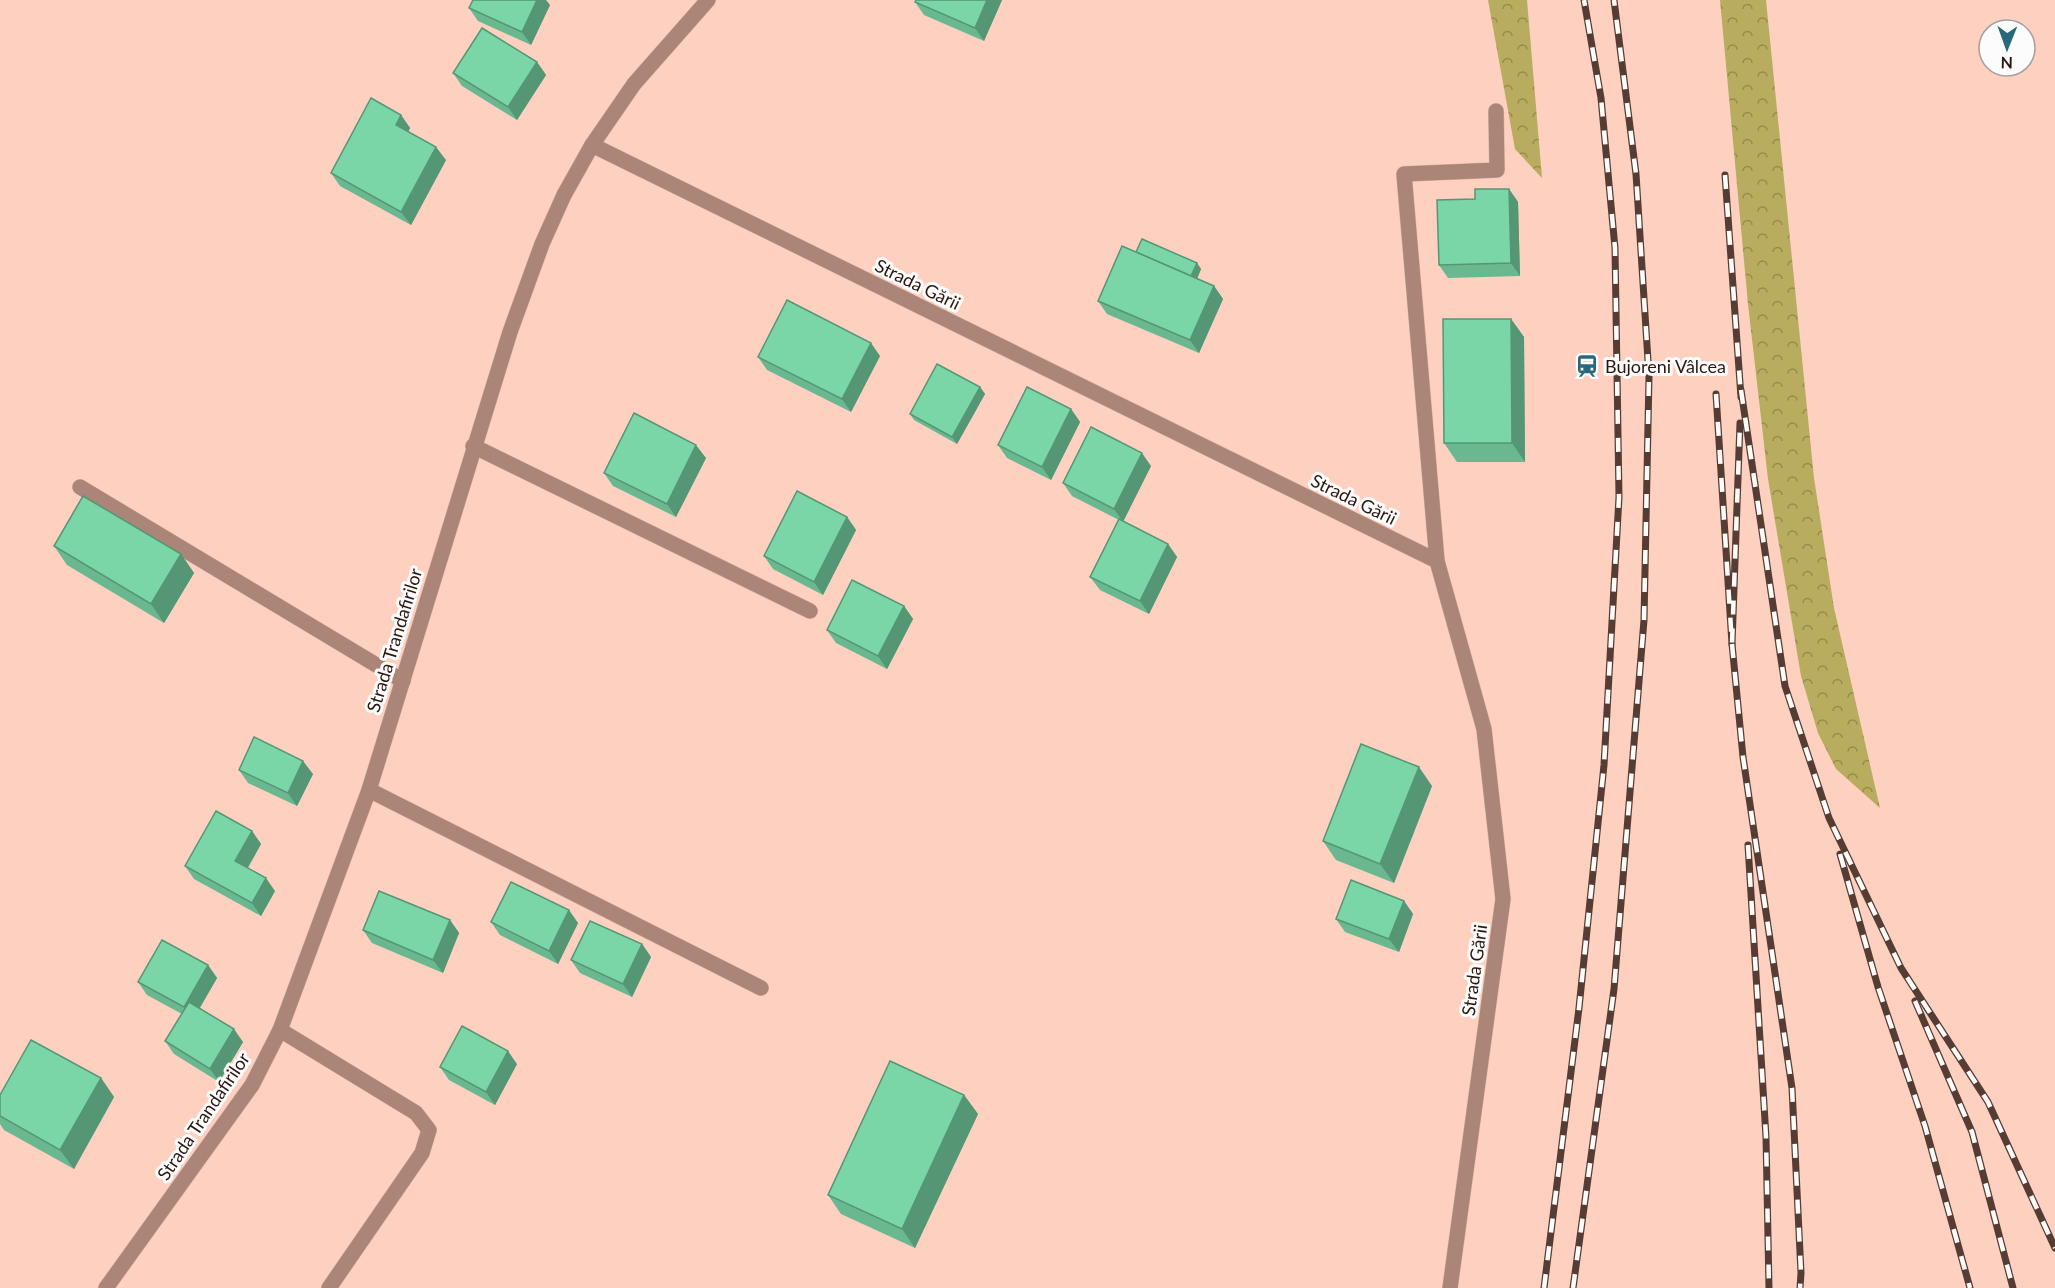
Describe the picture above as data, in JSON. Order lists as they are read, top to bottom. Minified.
{"streets":{"street":["Strada Gării","Strada Trandafirilor"]},"crossings":[["Strada Gării","Strada Trandafirilor"]],"places":{"station":["Bujoreni Vâlcea"]},"north":"bottom"}
